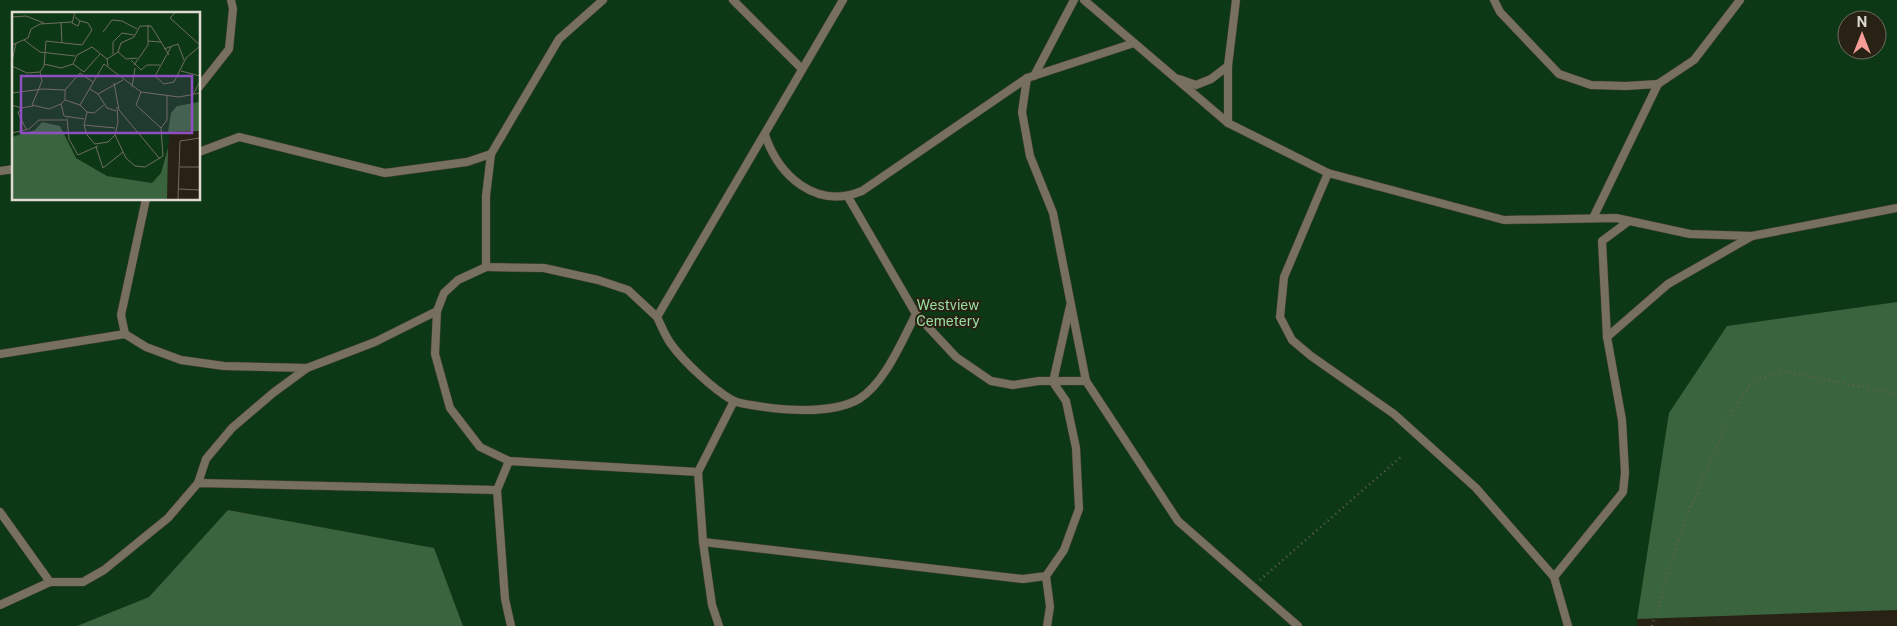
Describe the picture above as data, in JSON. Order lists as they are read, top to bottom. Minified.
{"parks":["Westview Cemetery"],"north":"top"}
